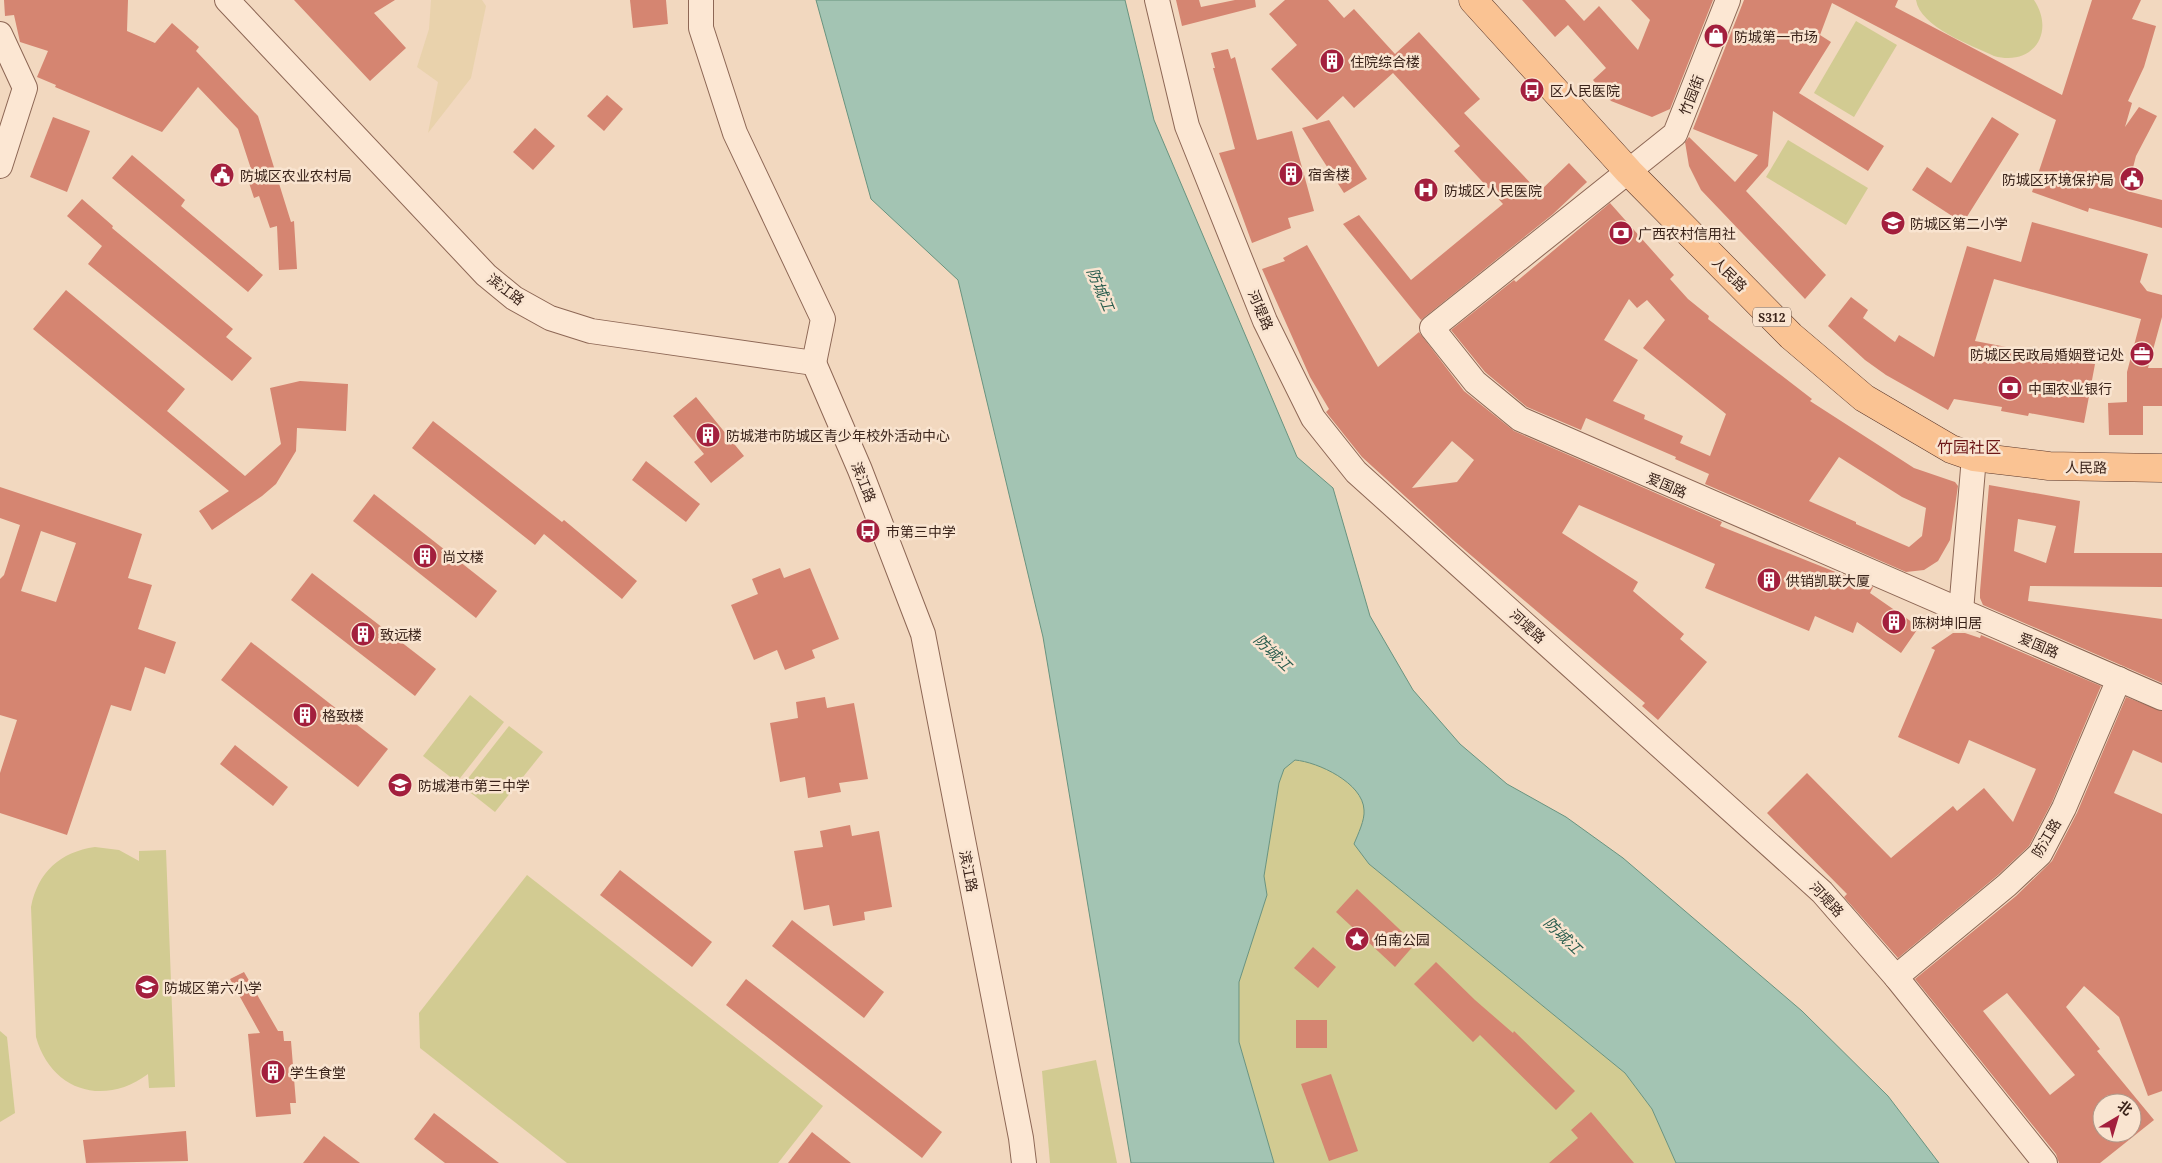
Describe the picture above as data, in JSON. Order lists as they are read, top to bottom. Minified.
{"streets":{"main road":["人民路","S312"],"street":["竹园街","滨江路","河堤路","爱国路","防江路"]},"crossings":[["竹园街","人民路"],["竹园街","爱国路"],["人民路","爱国路"],["河堤路","防江路"],["爱国路","防江路"]],"districts":["竹园社区"],"water":["防城江"],"places":{"shop":["防城第一市场"],"building":["住院综合楼","宿舍楼","防城港市防城区青少年校外活动中心","尚文楼","供销凯联大厦","陈树坤旧居","致远楼","格致楼","学生食堂"],"bus stop":["区人民医院","巿第三中学"],"public building":["防城区农业农村局","防城区环境保护局"],"hospital":["防城区人民医院"],"school or university":["防城区第二小学","防城港市第三中学","防城区第六小学"],"bank":["广西农村信用社","中国农业银行"],"office":["防城区民政局婚姻登记处"],"place":["伯南公园"]},"north":"top right"}
